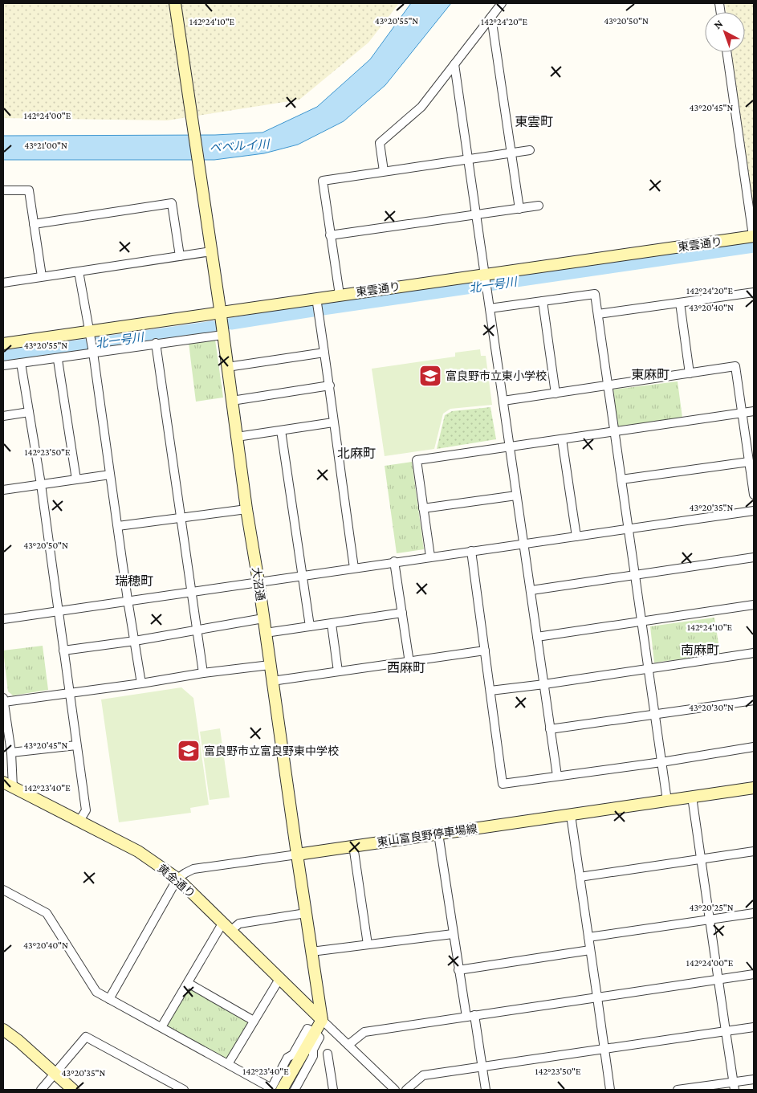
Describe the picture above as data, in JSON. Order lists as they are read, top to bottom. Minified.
{"streets":{"street":["東雲通り","大沼通","東山富良野停車場線","黄金通り"]},"crossings":[["東雲通り","大沼通"],["大沼通","東山富良野停車場線"]],"districts":["東雲町","東麻町","北麻町","瑞穂町","南麻町","西麻町"],"water":["ベベルイ川","北一号川"],"places":{"school or university":["富良野市立東小学校","富良野市立富良野東中学校"]},"north":"top left","coordinates":["43°20'55\"N","43°20'50\"N","142°24'20\"E","142°24'10\"E","43°20'45\"N","142°24'00\"E","43°21'00\"N","43°20'40\"N","142°23'50\"E","43°20'35\"N","43°20'30\"N","142°23'40\"E","43°20'25\"N"]}
